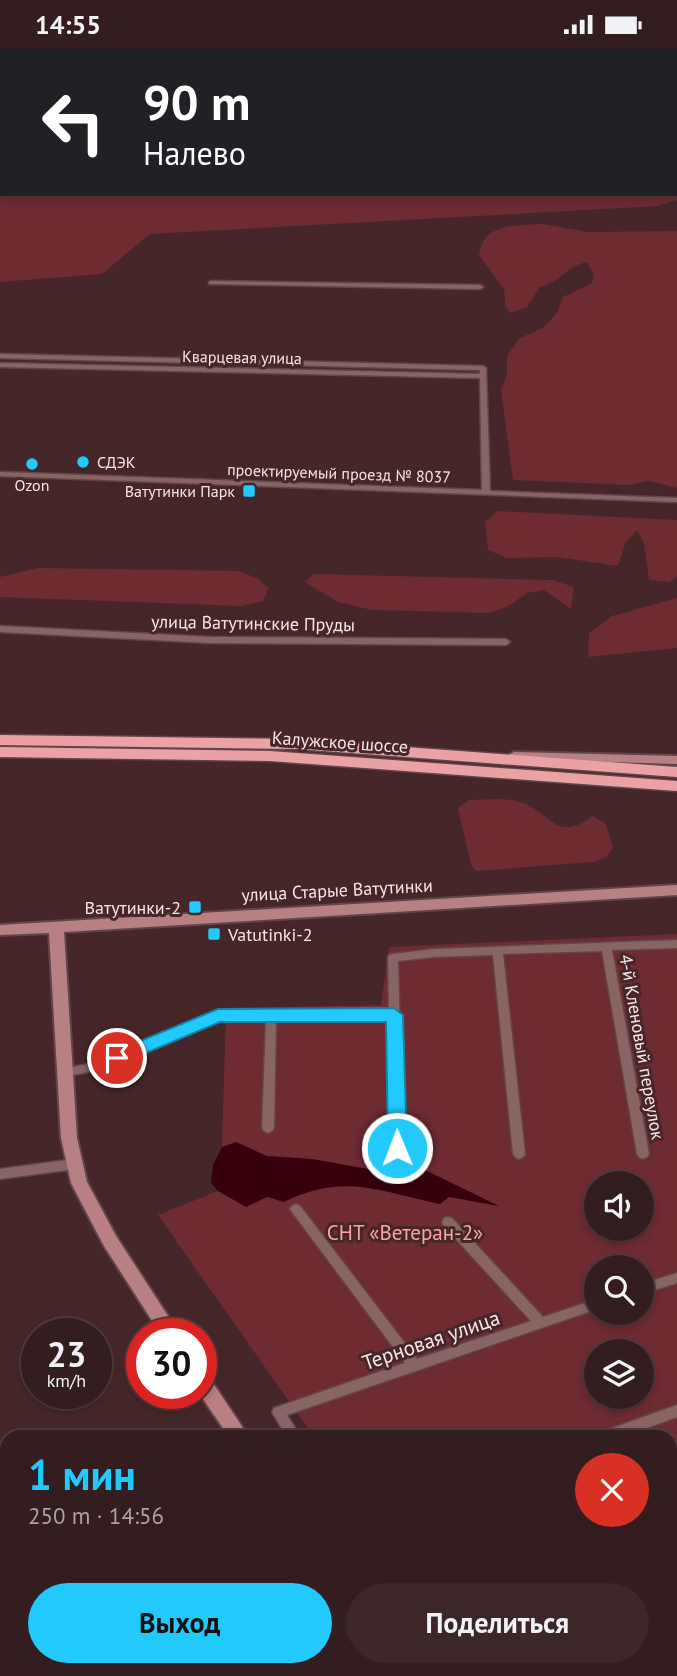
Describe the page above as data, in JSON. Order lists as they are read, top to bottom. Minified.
{"streets":{"highway":["Калужское шоссе"],"main road":["улица Старые Ватутинки"],"street":["Кварцевая улица","проектируемый проезд № 8037","улица Ватутинские Пруды","4-й Кленовый переулок","Терновая улица"]},"parks":["СНТ «Ветеран-2»"],"places":{"other":["СДЭК","Ozon"],"transit":["Ватутинки Парк","Ватутинки-2","Vatutinki-2"]},"page":{"status":"14:55","turn":["90 m","Налево"],"speed":"23 km/h","limit":"30","heading":["1 мин","250 m · 14:56"],"buttons":["Выход","Поделиться"]}}
